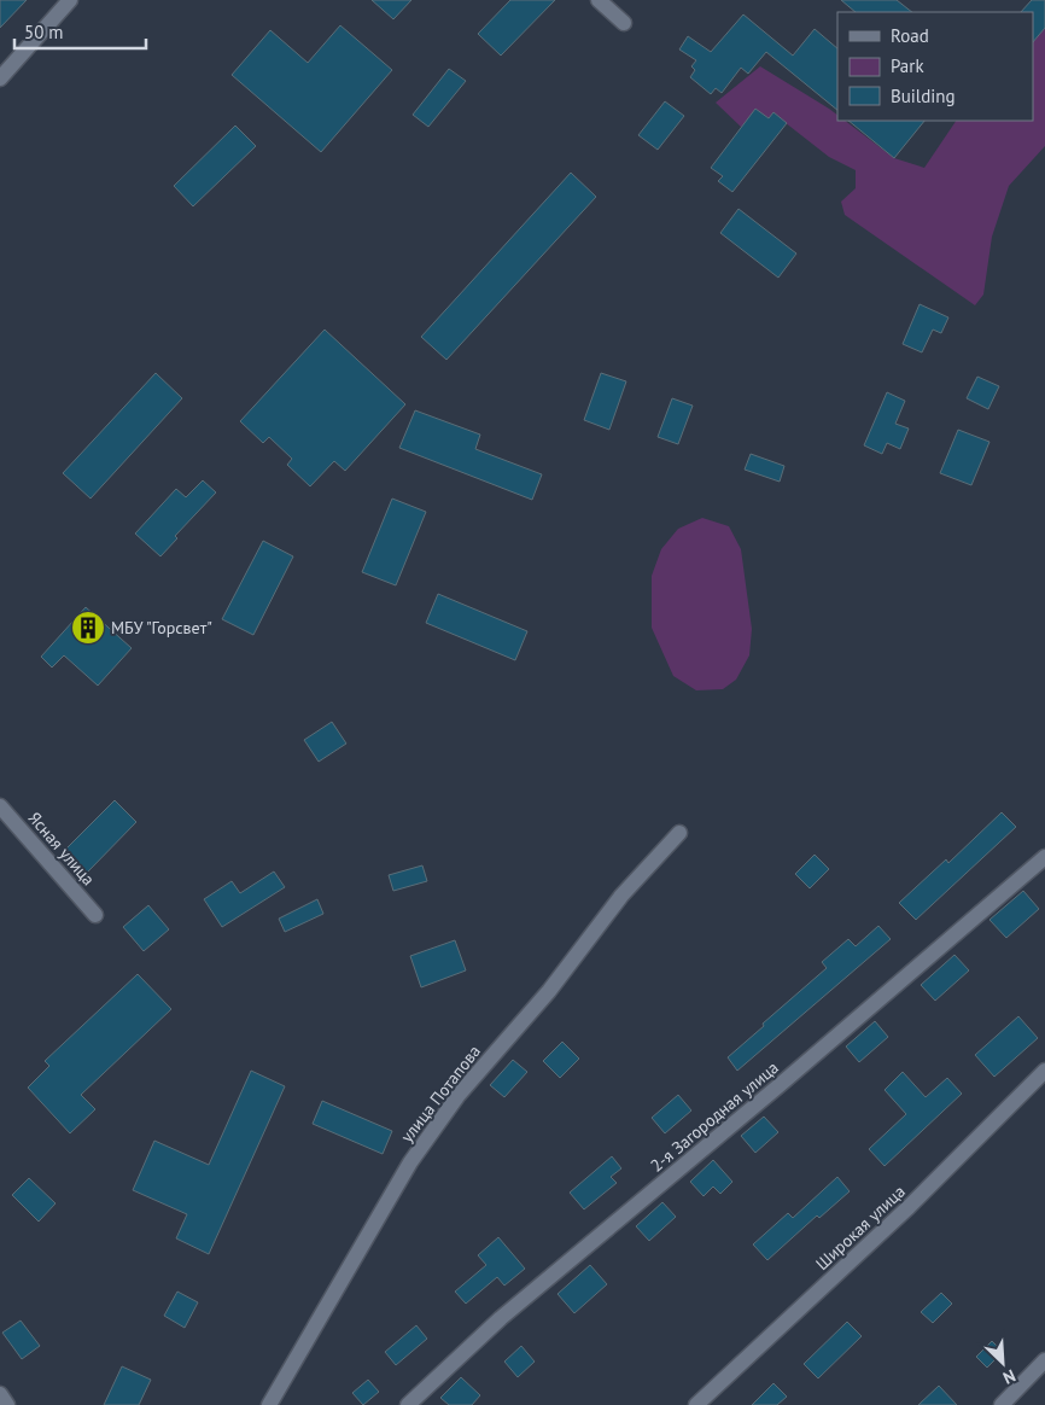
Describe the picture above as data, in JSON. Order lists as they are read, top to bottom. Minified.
{"streets":{"street":["Ясная улица","улица Потапова","2-я Загородная улица","Широкая улица"]},"places":{"building":["МБУ \"Горсвет\""]},"legend":["Road","Park","Building"],"scale_bar":"50 m","north":"bottom right"}
